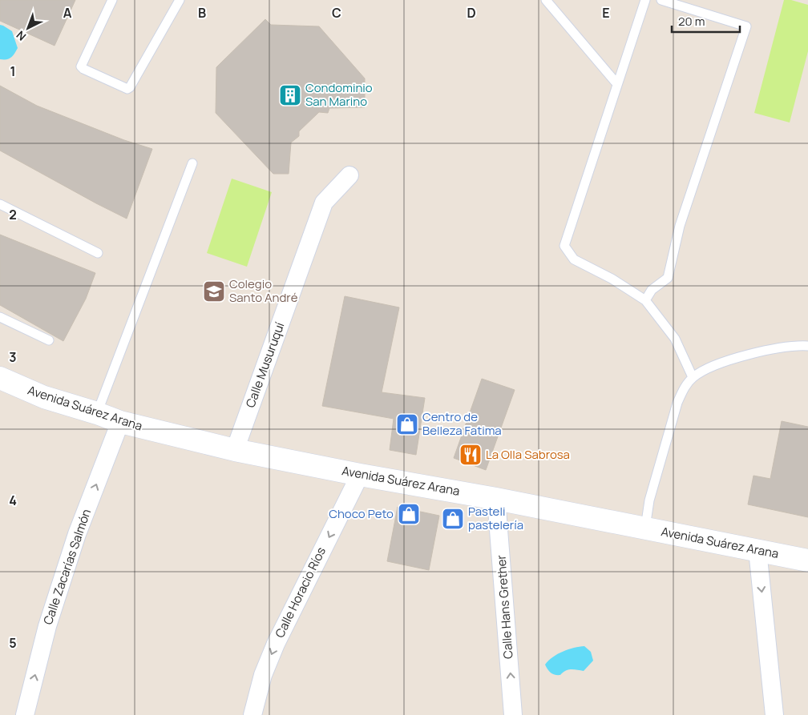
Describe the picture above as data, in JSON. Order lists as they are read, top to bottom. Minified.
{"streets":{"main road":["Avenida Suárez Arana"],"street":["Calle Musuruquí","Calle Zacarías Salmón","Calle Horacio Ríos","Calle Hans Grether"]},"crossings":[["Calle Musuruquí","Avenida Suárez Arana"],["Avenida Suárez Arana","Calle Zacarías Salmón"],["Avenida Suárez Arana","Calle Horacio Ríos"],["Avenida Suárez Arana","Calle Hans Grether"]],"one_way":["Calle Zacarías Salmón","Calle Horacio Ríos","Calle Hans Grether"],"places":{"building":["Condominio San Marino"],"school or university":["Colegio Santo André"],"shop":["Centro de Belleza Fatima","Choco Peto","Pasteli pastelería"],"restaurant":["La Olla Sabrosa"]},"scale_bar":"20 m","north":"bottom left","grid":{"columns":["A","B","C","D","E"],"rows":["1","2","3","4","5"]}}
